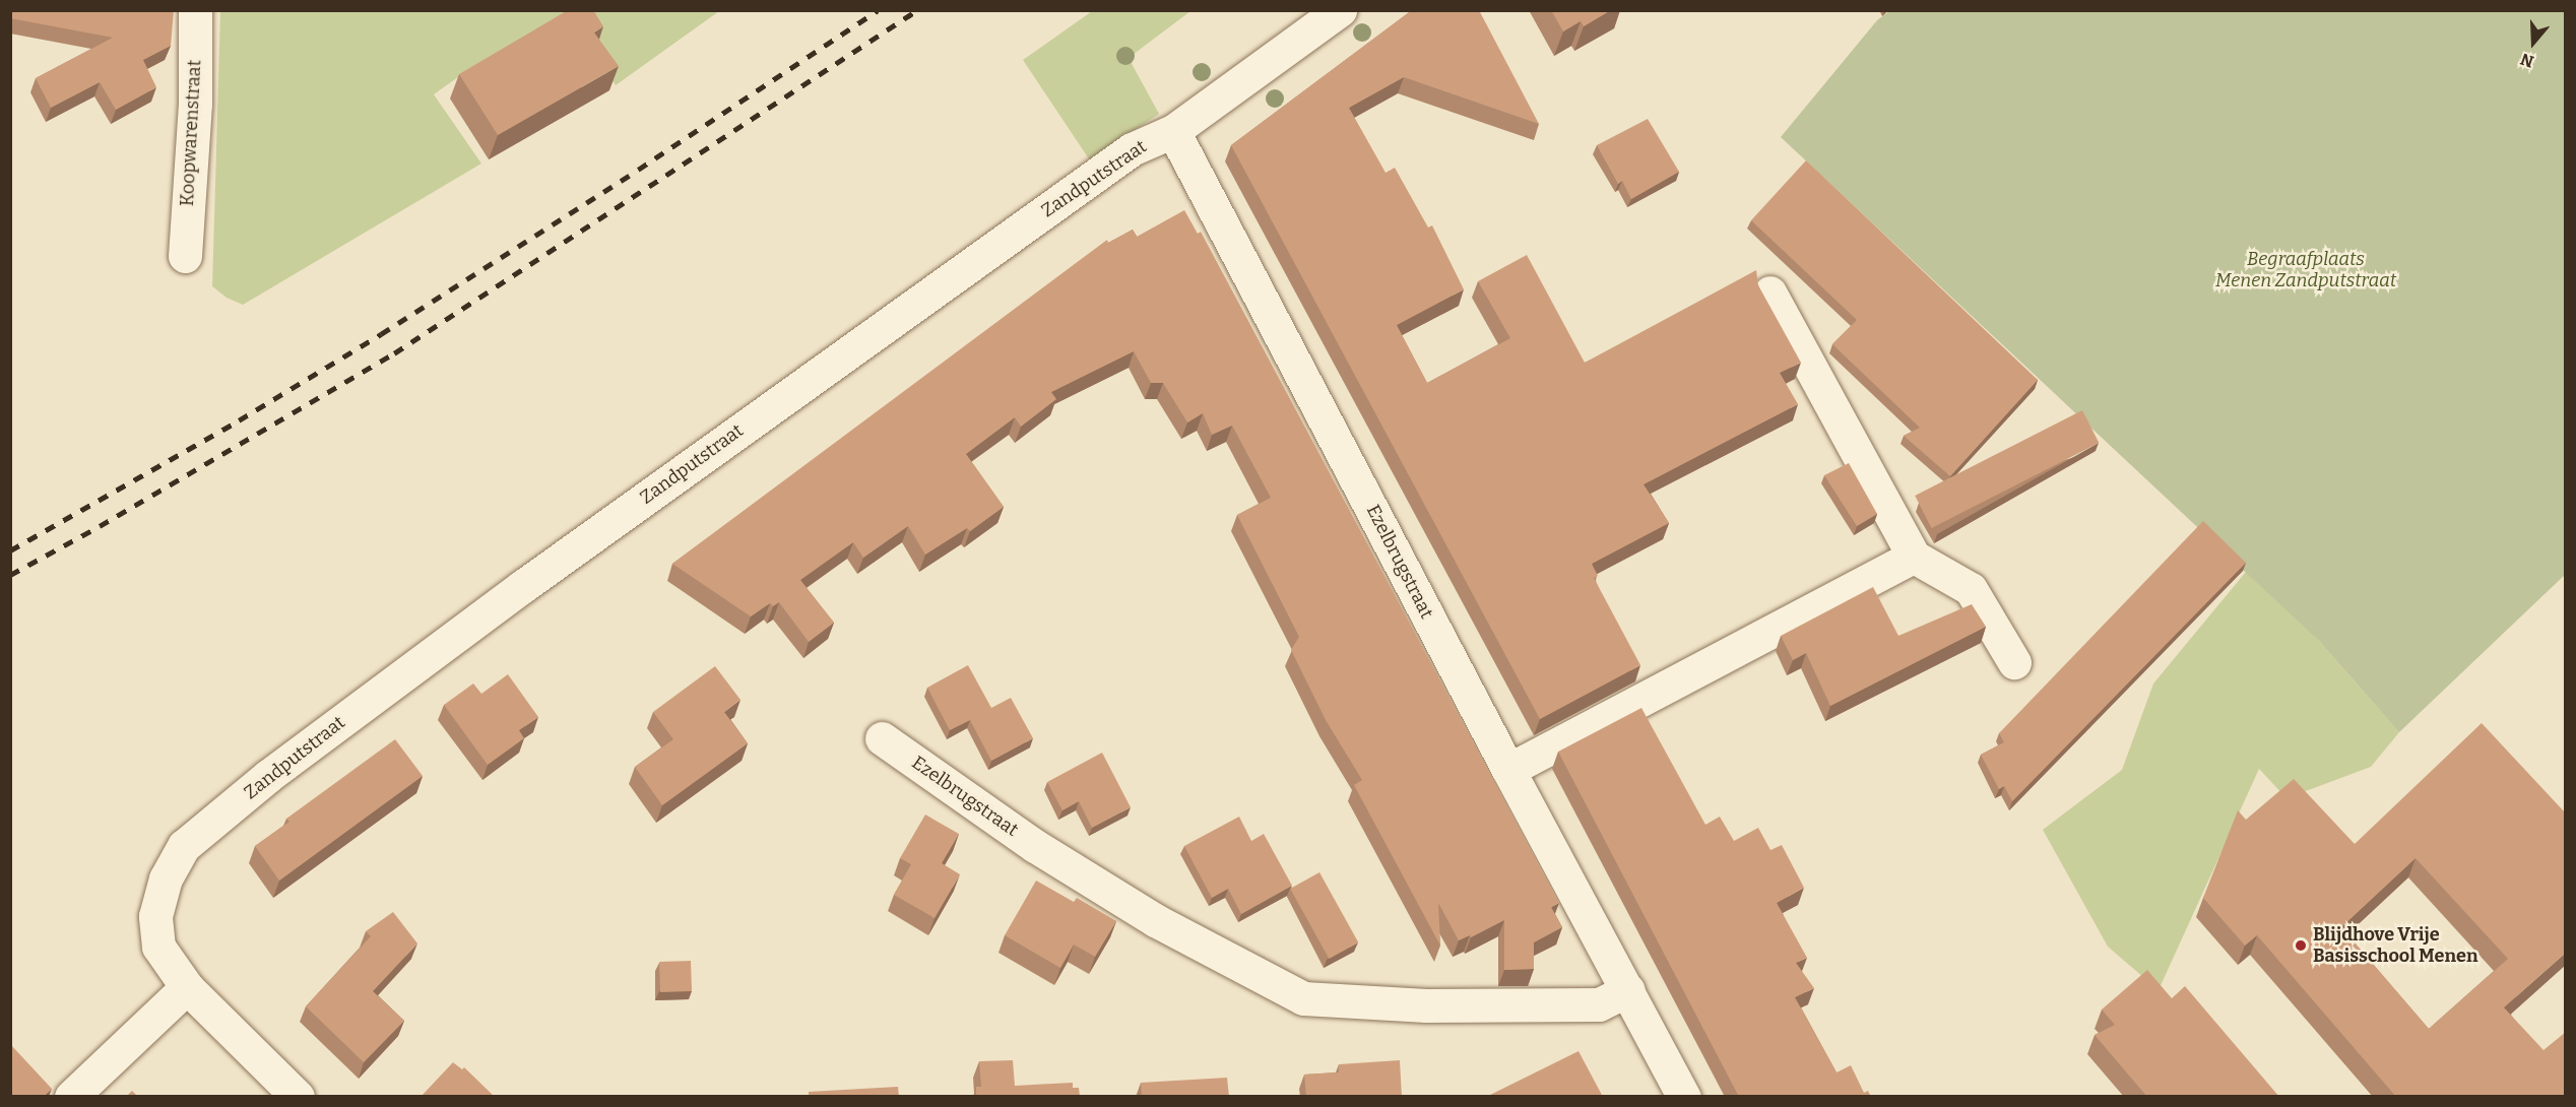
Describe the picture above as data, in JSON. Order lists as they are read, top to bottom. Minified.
{"streets":{"street":["Koopwarenstraat","Zandputstraat","Ezelbrugstraat"]},"crossings":[["Zandputstraat","Ezelbrugstraat"]],"parks":["Begraafplaats Menen Zandputstraat"],"places":["Blijdhove Vrije Basisschool Menen"],"north":"bottom"}
